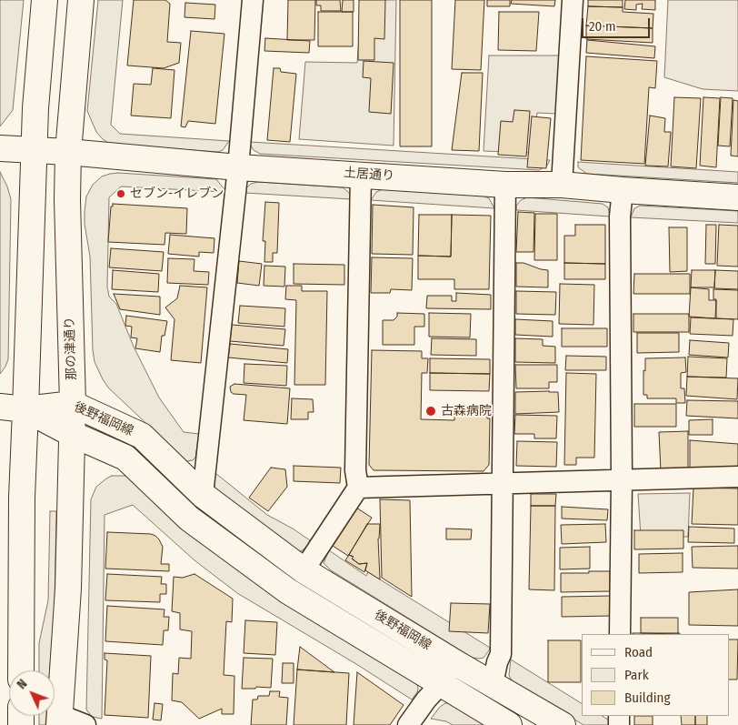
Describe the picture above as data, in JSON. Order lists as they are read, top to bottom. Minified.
{"streets":{"main road":["土居通り","那の津通り","後野福岡線"]},"crossings":[["土居通り","那の津通り"],["那の津通り","後野福岡線"]],"places":["セブン-イレブン","古森病院"],"legend":["Road","Park","Building"],"scale_bar":"20 m","north":"top left"}
